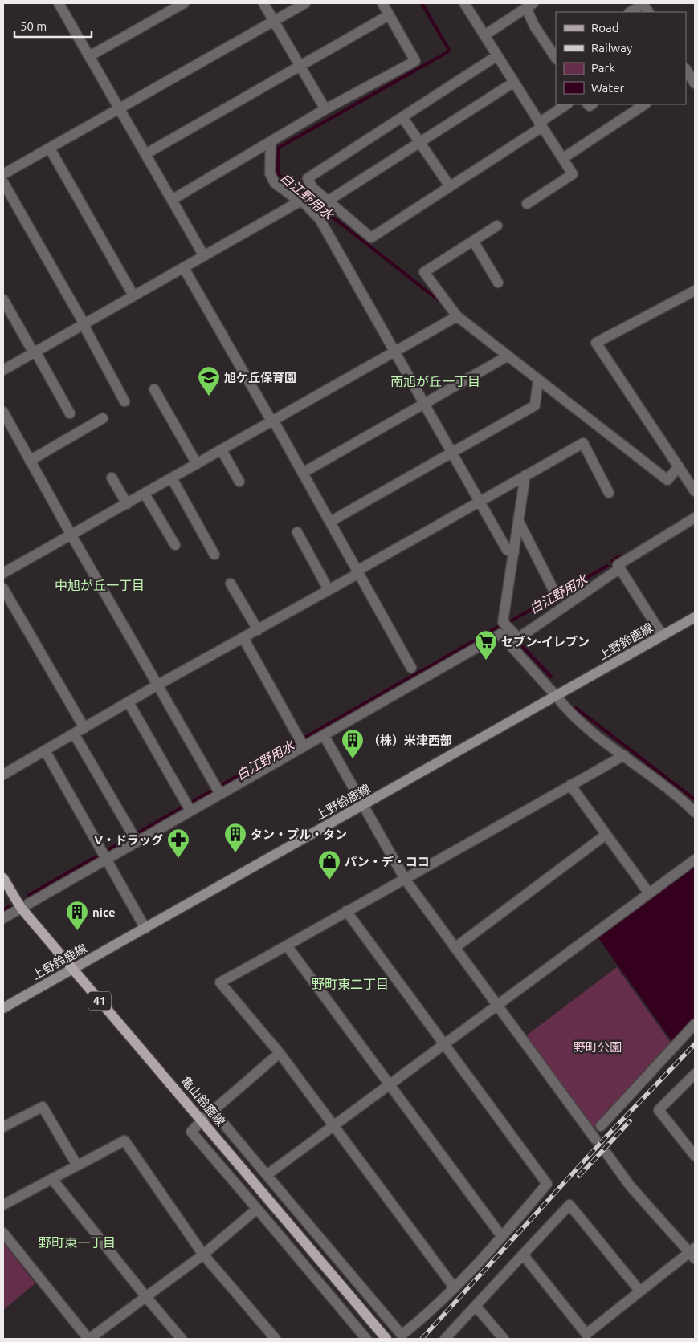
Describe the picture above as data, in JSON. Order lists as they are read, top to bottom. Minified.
{"streets":{"main road":["上野鈴鹿線","41","亀山鈴鹿線"]},"crossings":[["上野鈴鹿線","亀山鈴鹿線"]],"districts":["南旭が丘一丁目","中旭が丘一丁目","野町東二丁目","野町東一丁目"],"water":["白江野用水"],"parks":["野町公園"],"places":{"school or university":["旭ケ丘保育園"],"supermarket":["セブン-イレブン"],"building":["（株）米津西部","タン・プル・タン","nice"],"pharmacy":["V・ドラッグ"],"shop":["パン・デ・ココ"]},"legend":["Road","Railway","Park","Water"],"scale_bar":"50 m"}
